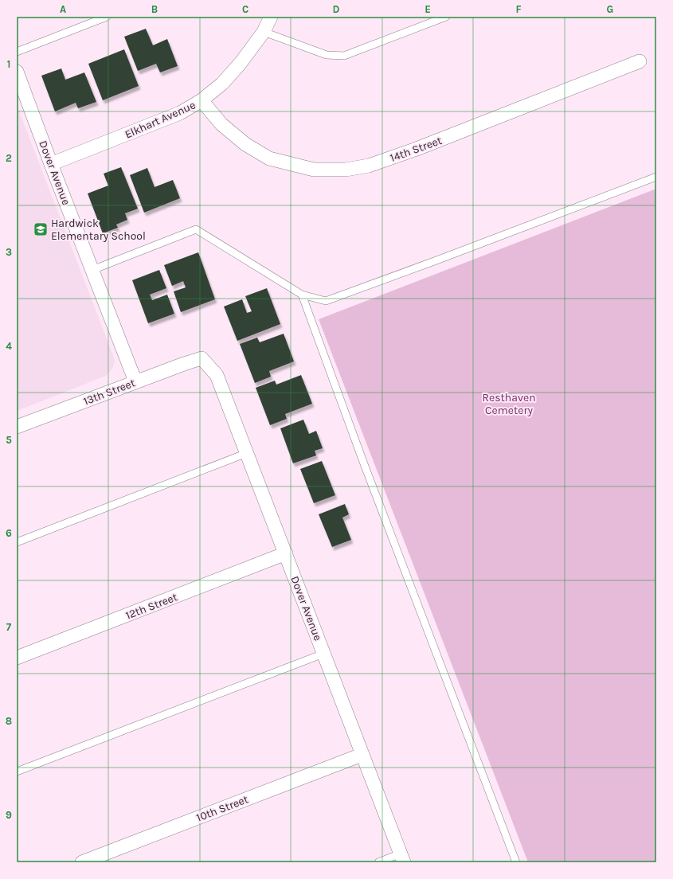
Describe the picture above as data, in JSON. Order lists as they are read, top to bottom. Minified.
{"streets":{"street":["Elkhart Avenue","14th Street","Dover Avenue","13th Street","12th Street","10th Street"]},"crossings":[["Elkhart Avenue","14th Street"],["Elkhart Avenue","Dover Avenue"],["Dover Avenue","13th Street"],["Dover Avenue","12th Street"],["Dover Avenue","10th Street"]],"parks":["Resthaven Cemetery"],"places":{"school or university":["Hardwick Elementary School"]},"grid":{"columns":["A","B","C","D","E","F","G"],"rows":["1","2","3","4","5","6","7","8","9"]}}
